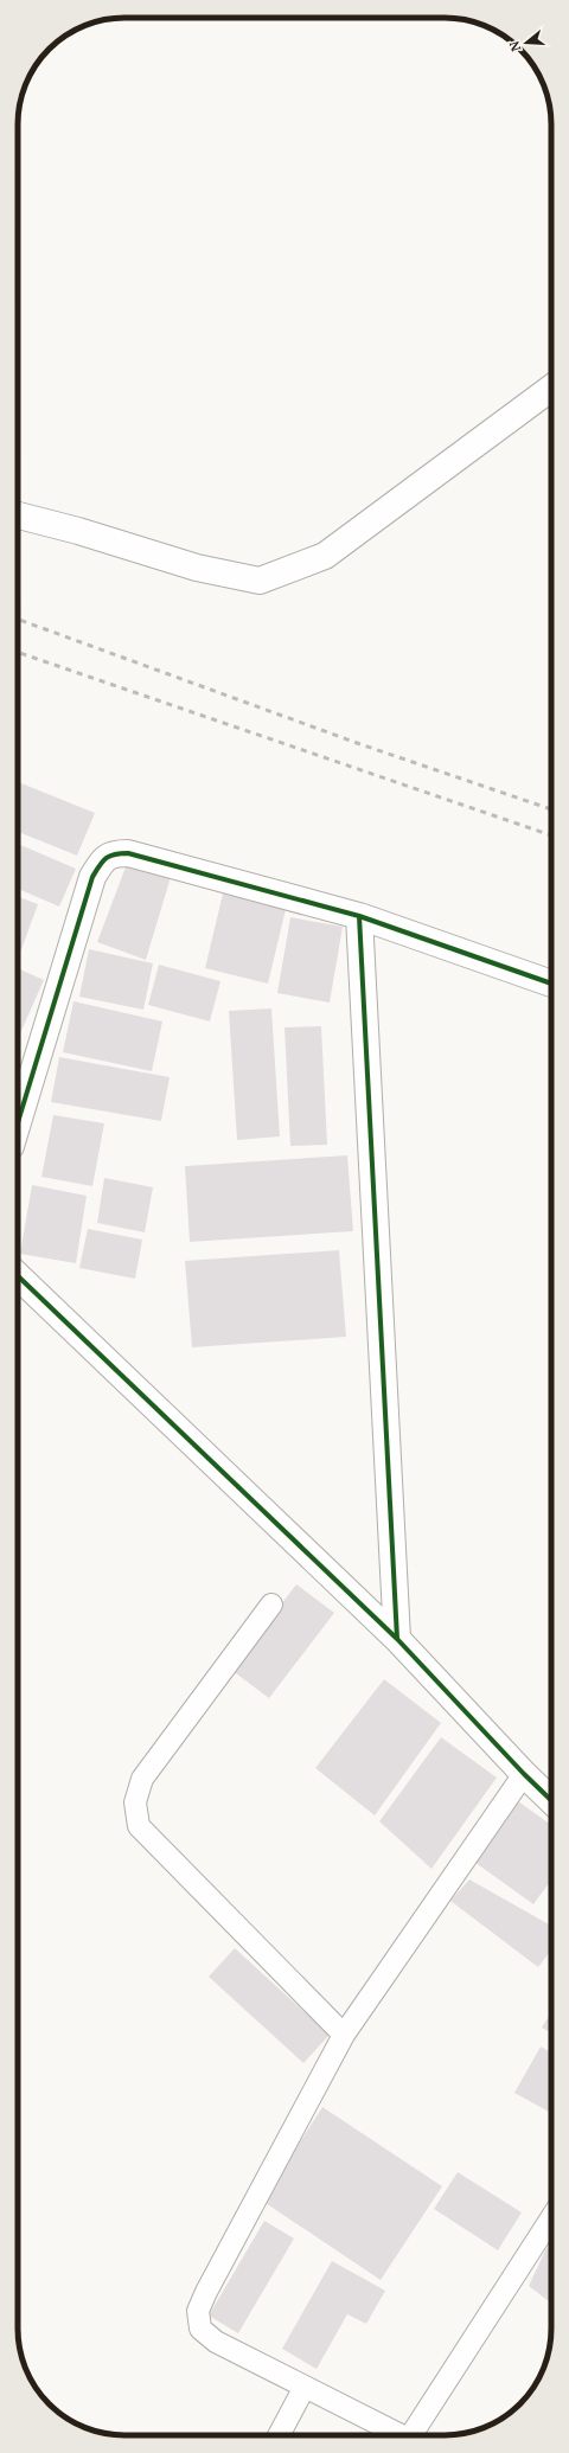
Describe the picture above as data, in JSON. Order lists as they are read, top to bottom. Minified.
{"north":"left"}
